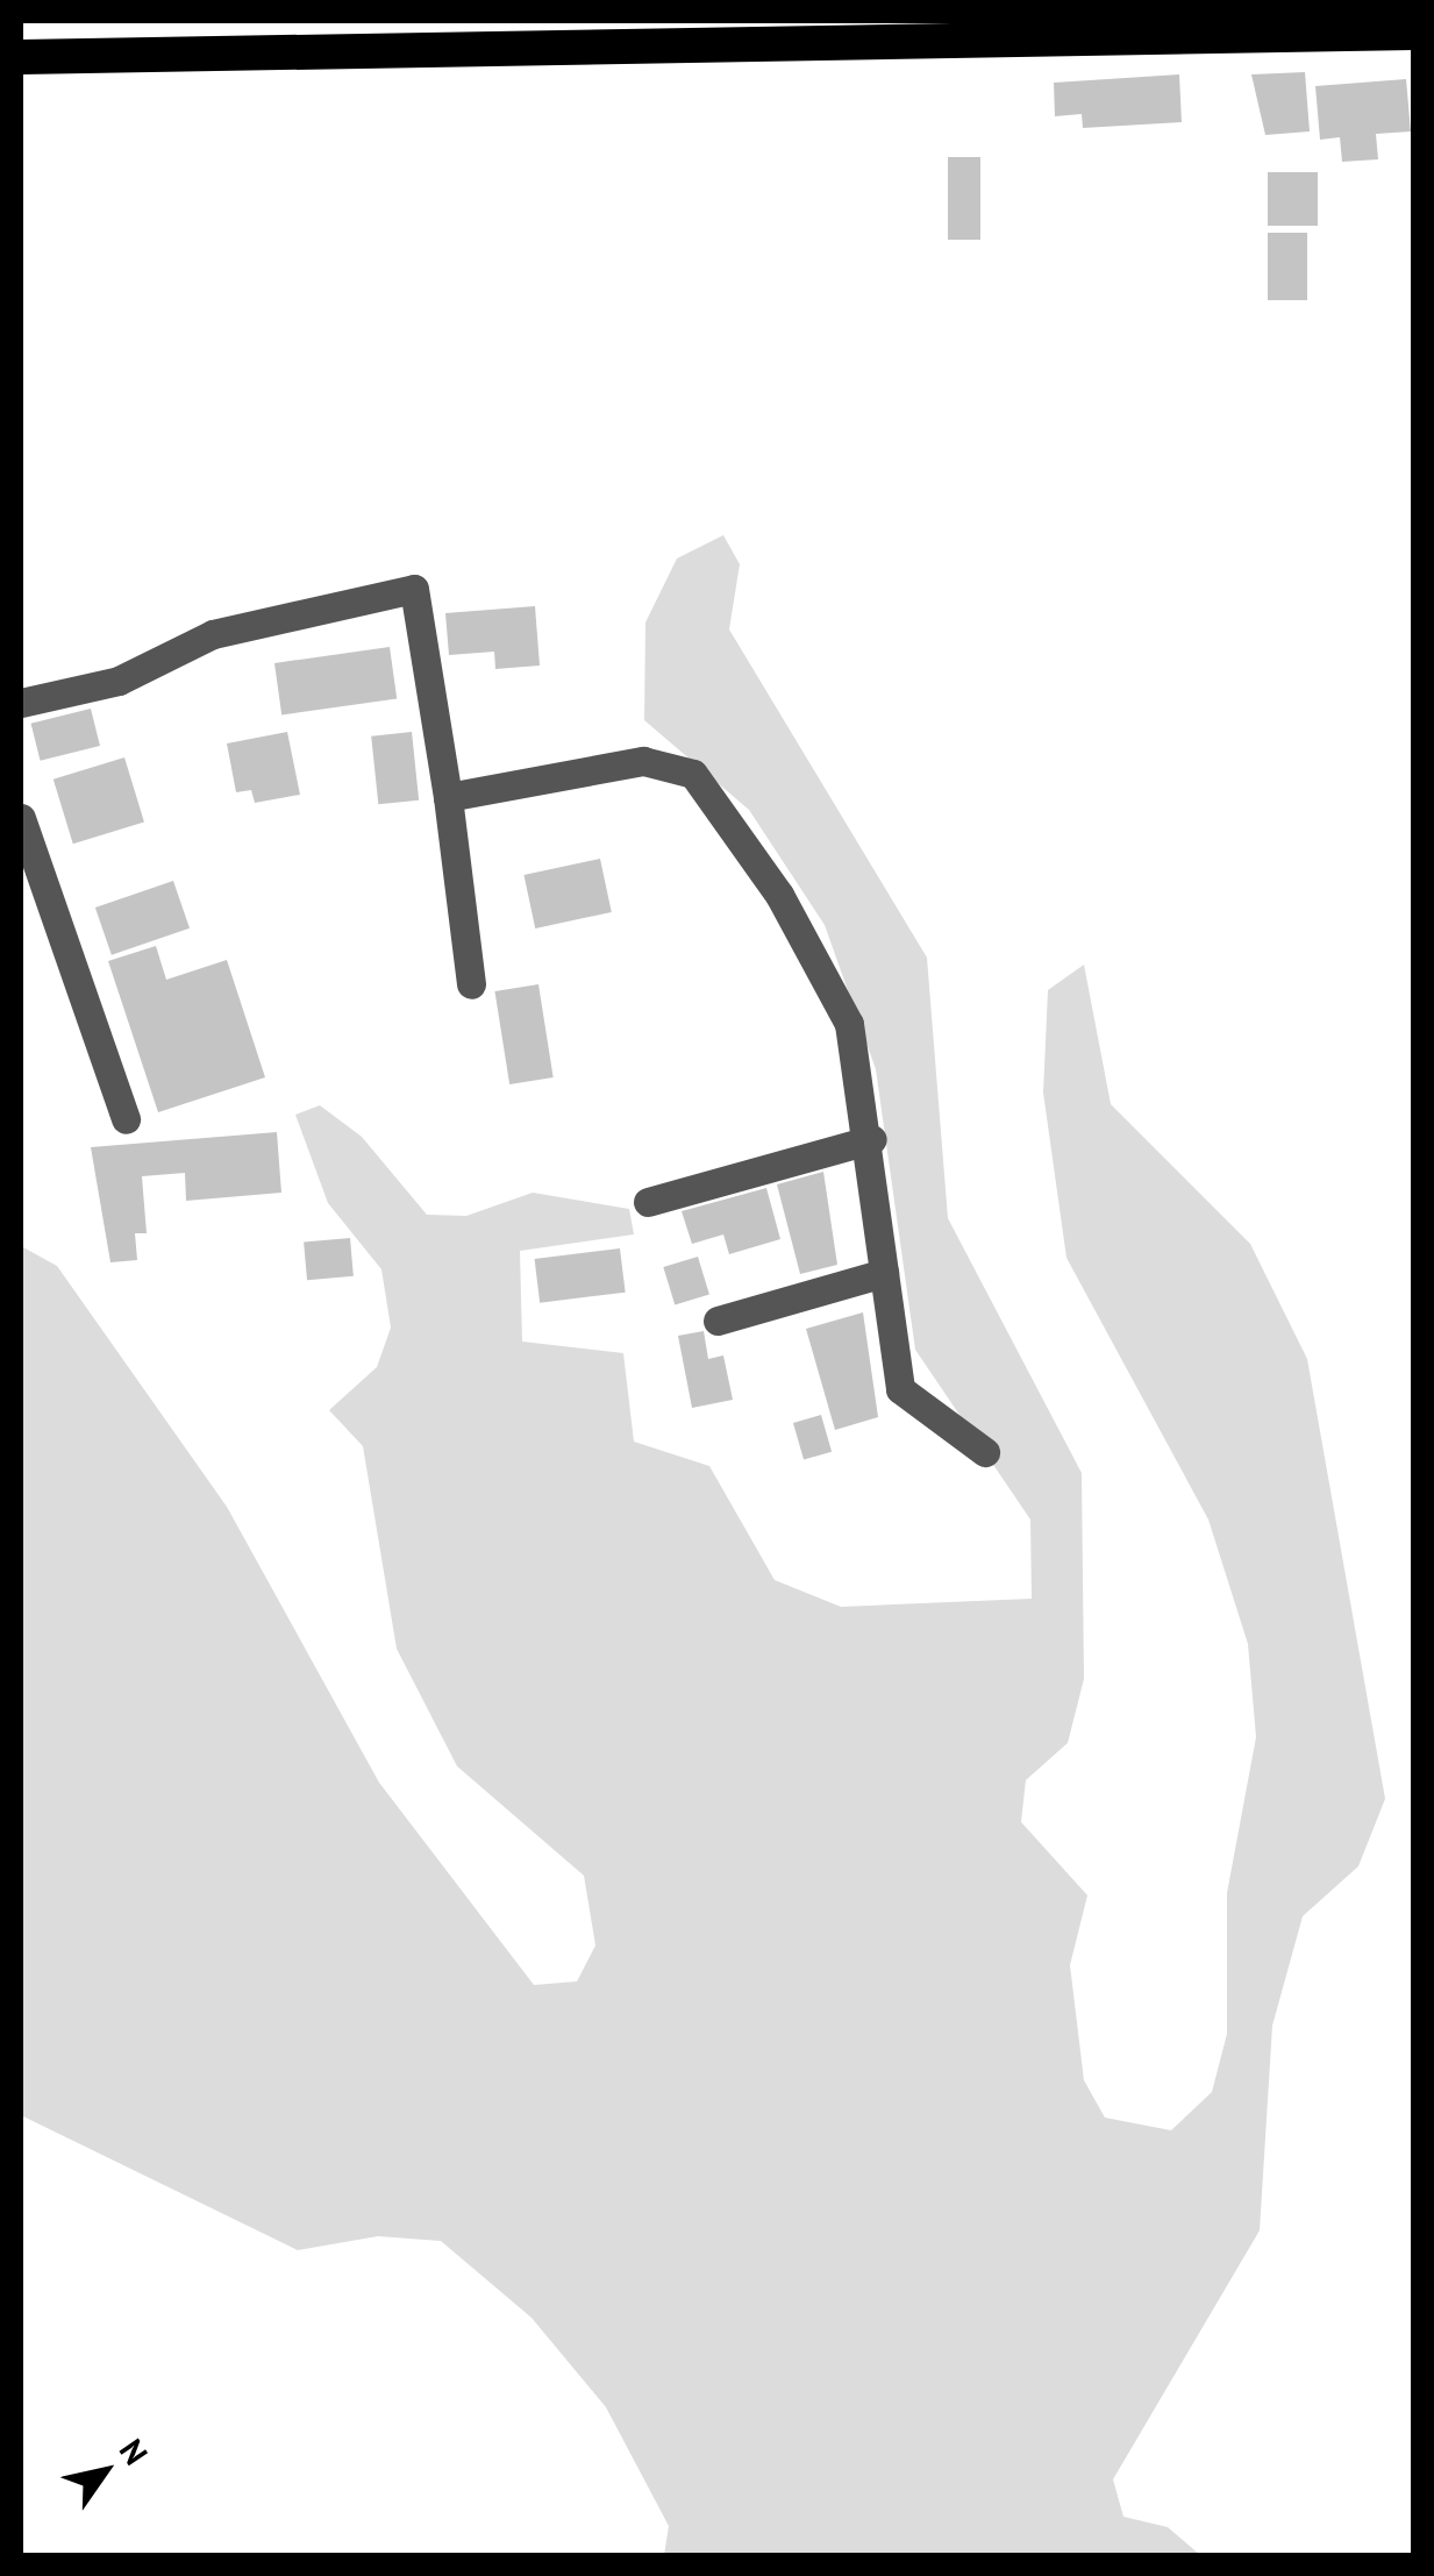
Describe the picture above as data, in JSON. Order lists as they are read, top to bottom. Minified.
{"north":"top right"}
